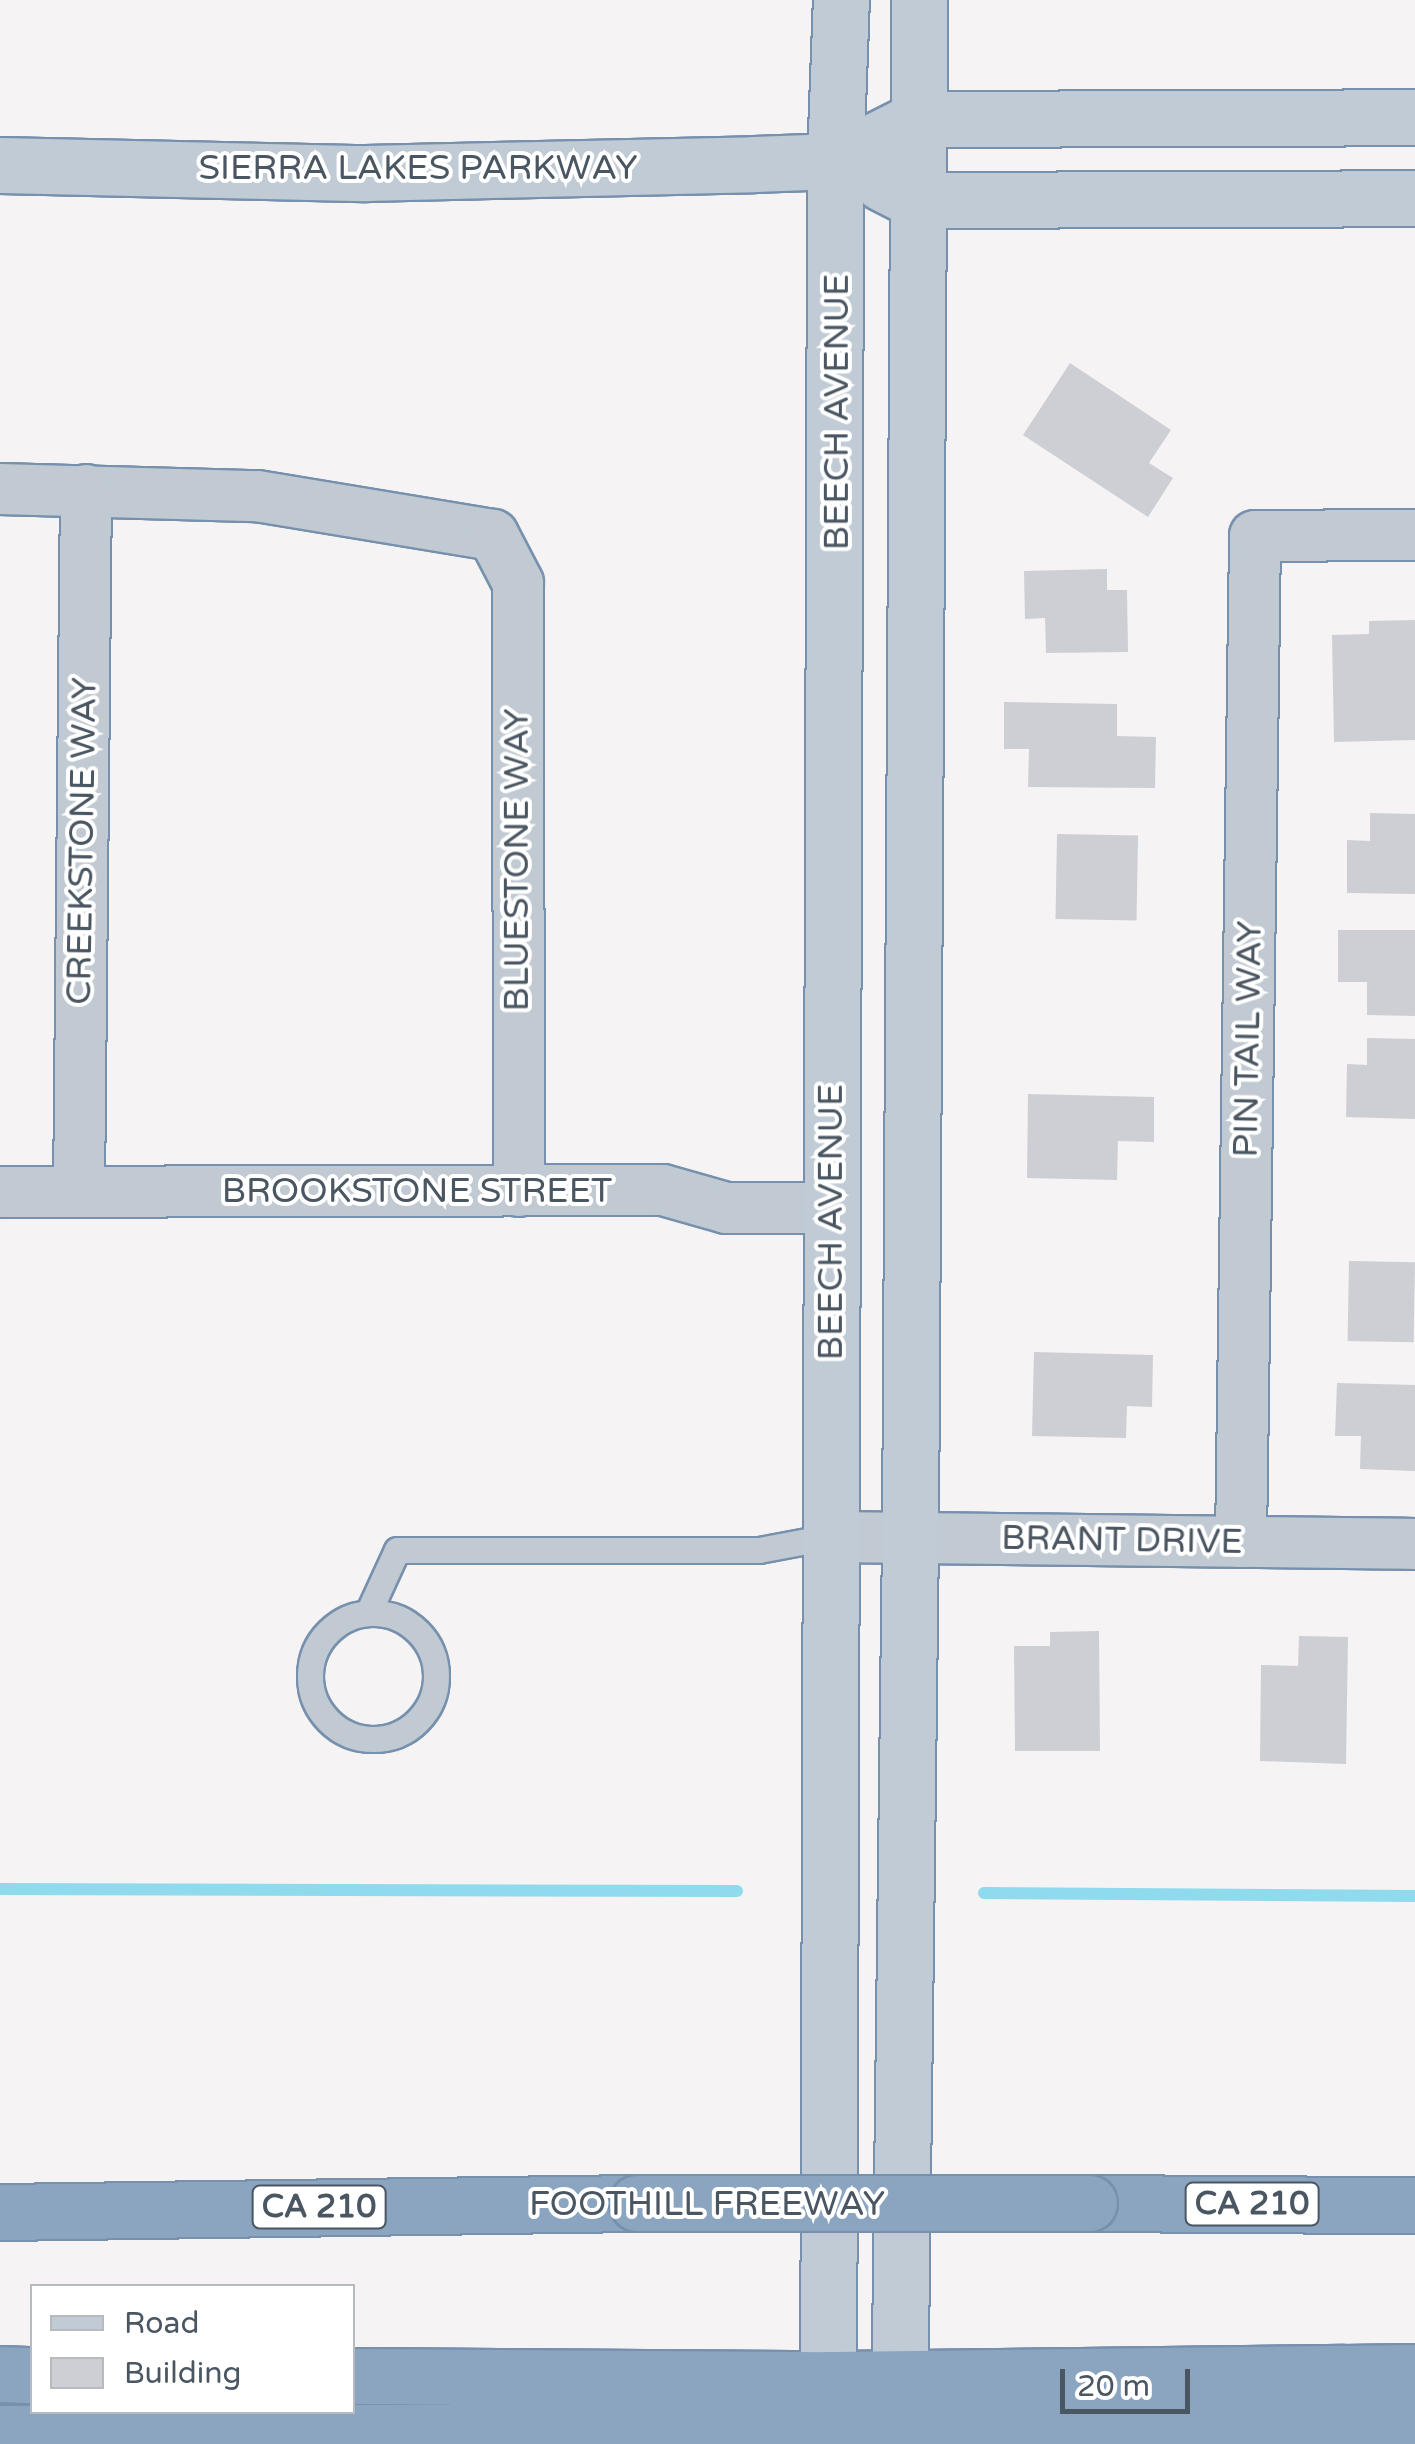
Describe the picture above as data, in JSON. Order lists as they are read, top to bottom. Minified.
{"streets":{"highway":["FOOTHILL FREEWAY","CA 210"],"main road":["SIERRA LAKES PARKWAY","BEECH AVENUE"],"street":["CREEKSTONE WAY","BLUESTONE WAY","PIN TAIL WAY","BROOKSTONE STREET","BRANT DRIVE"]},"crossings":[["SIERRA LAKES PARKWAY","BEECH AVENUE"],["BEECH AVENUE","BROOKSTONE STREET"],["BEECH AVENUE","BRANT DRIVE"],["CREEKSTONE WAY","BLUESTONE WAY"],["CREEKSTONE WAY","BROOKSTONE STREET"],["BLUESTONE WAY","BROOKSTONE STREET"],["PIN TAIL WAY","BRANT DRIVE"]],"legend":["Road","Building"],"scale_bar":"20 m"}
